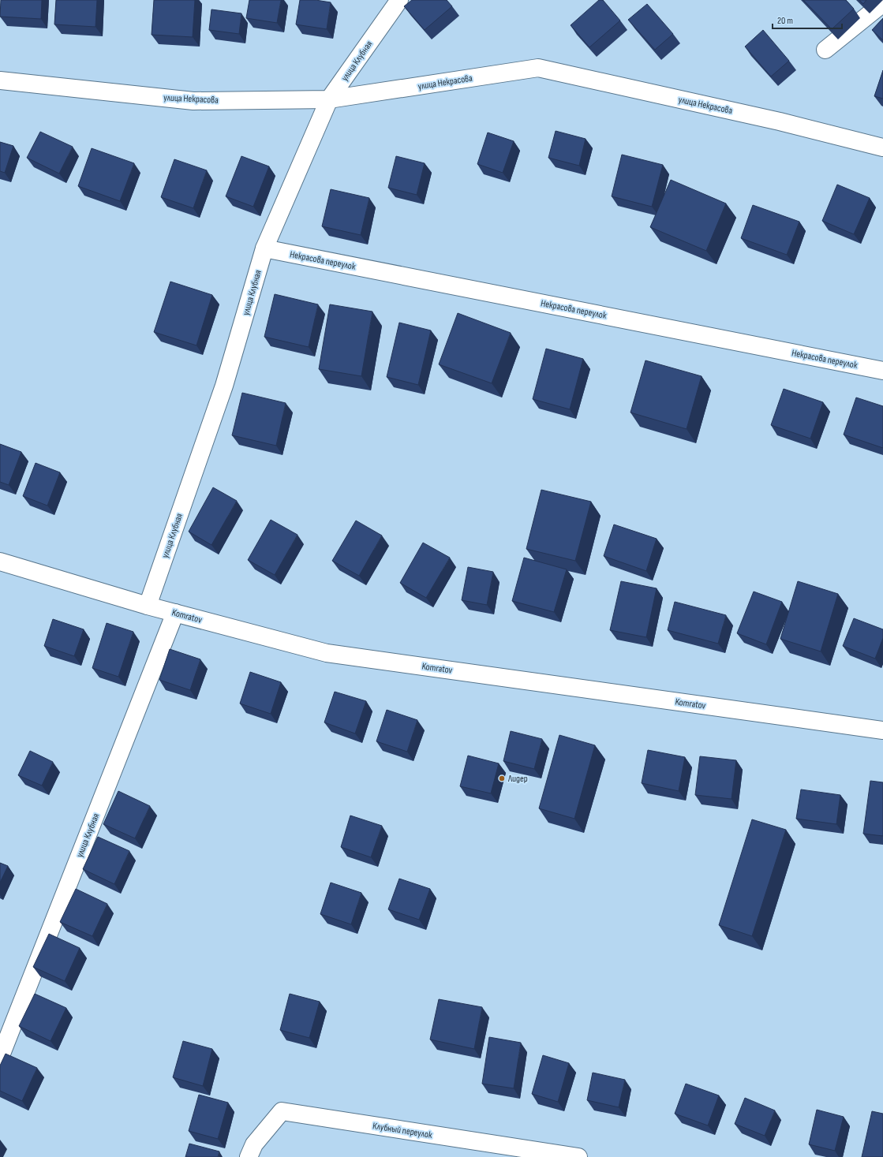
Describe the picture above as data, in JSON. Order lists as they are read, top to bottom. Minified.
{"streets":{"street":["улица Клубная","улица Некрасова","Некрасова переулок","Komratov","Клубный переулок"]},"crossings":[["улица Клубная","улица Некрасова"],["улица Клубная","Некрасова переулок"],["улица Клубная","Komratov"]],"places":["Лидер"],"scale_bar":"20 m"}
